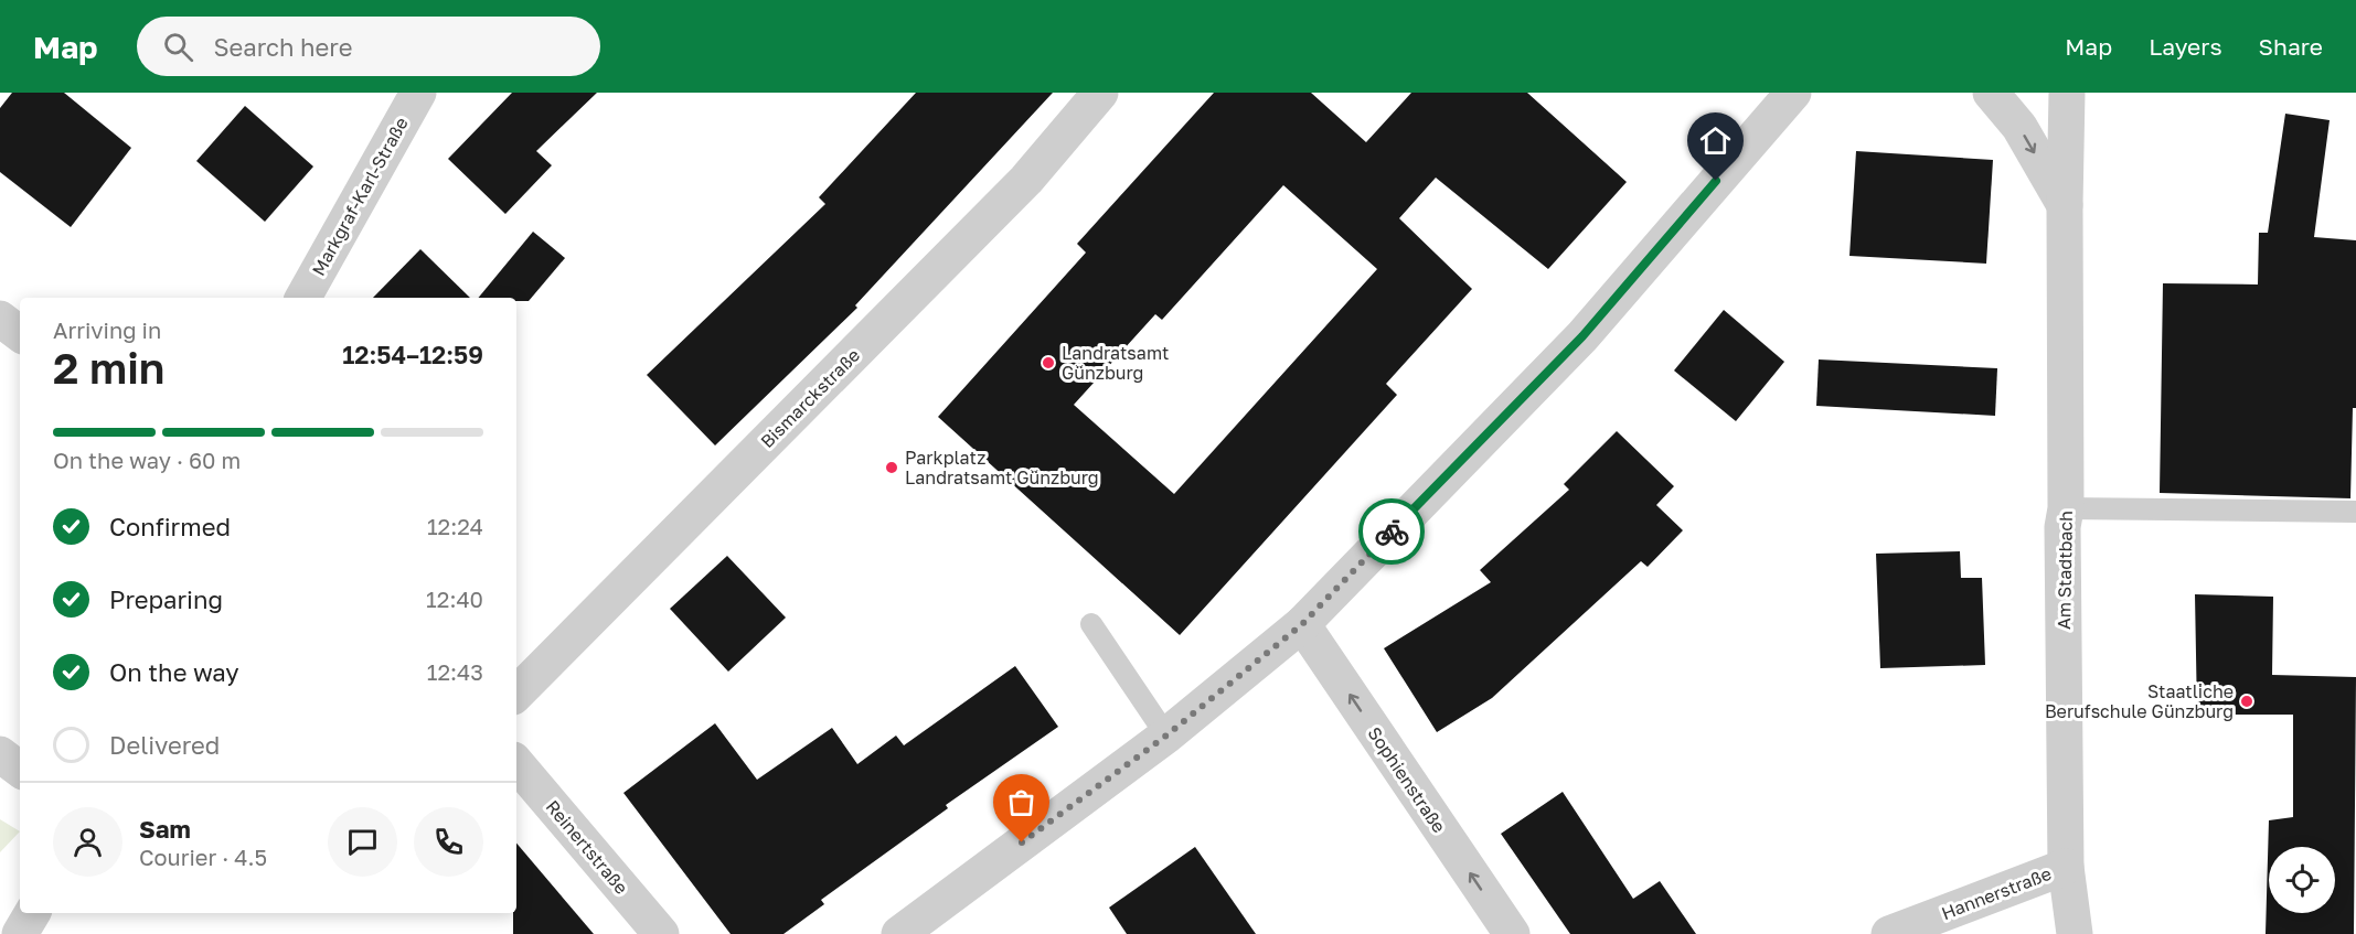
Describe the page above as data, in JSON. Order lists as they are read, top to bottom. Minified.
{"streets":{"street":["Markgraf-Karl-Straße","Bismarckstraße","Am Stadtbach","Sophienstraße","Reinertstraße","Hannerstraße"]},"crossings":[["Am Stadtbach","Hannerstraße"]],"one_way":["Sophienstraße"],"places":["Landratsamt Günzburg","Parkplatz Landratsamt Günzburg","Staatliche Berufschule Günzburg"],"page":{"header":"Map","search":"Search here","nav":["Map","Layers","Share"],"heading":["2 min","Arriving in","12:54–12:59"],"panel":["Sam","Courier · 4.5"],"bar":"On the way · 60 m","list":[["Confirmed","12:24"],["Preparing","12:40"],["On the way","12:43"],"Delivered"]}}
